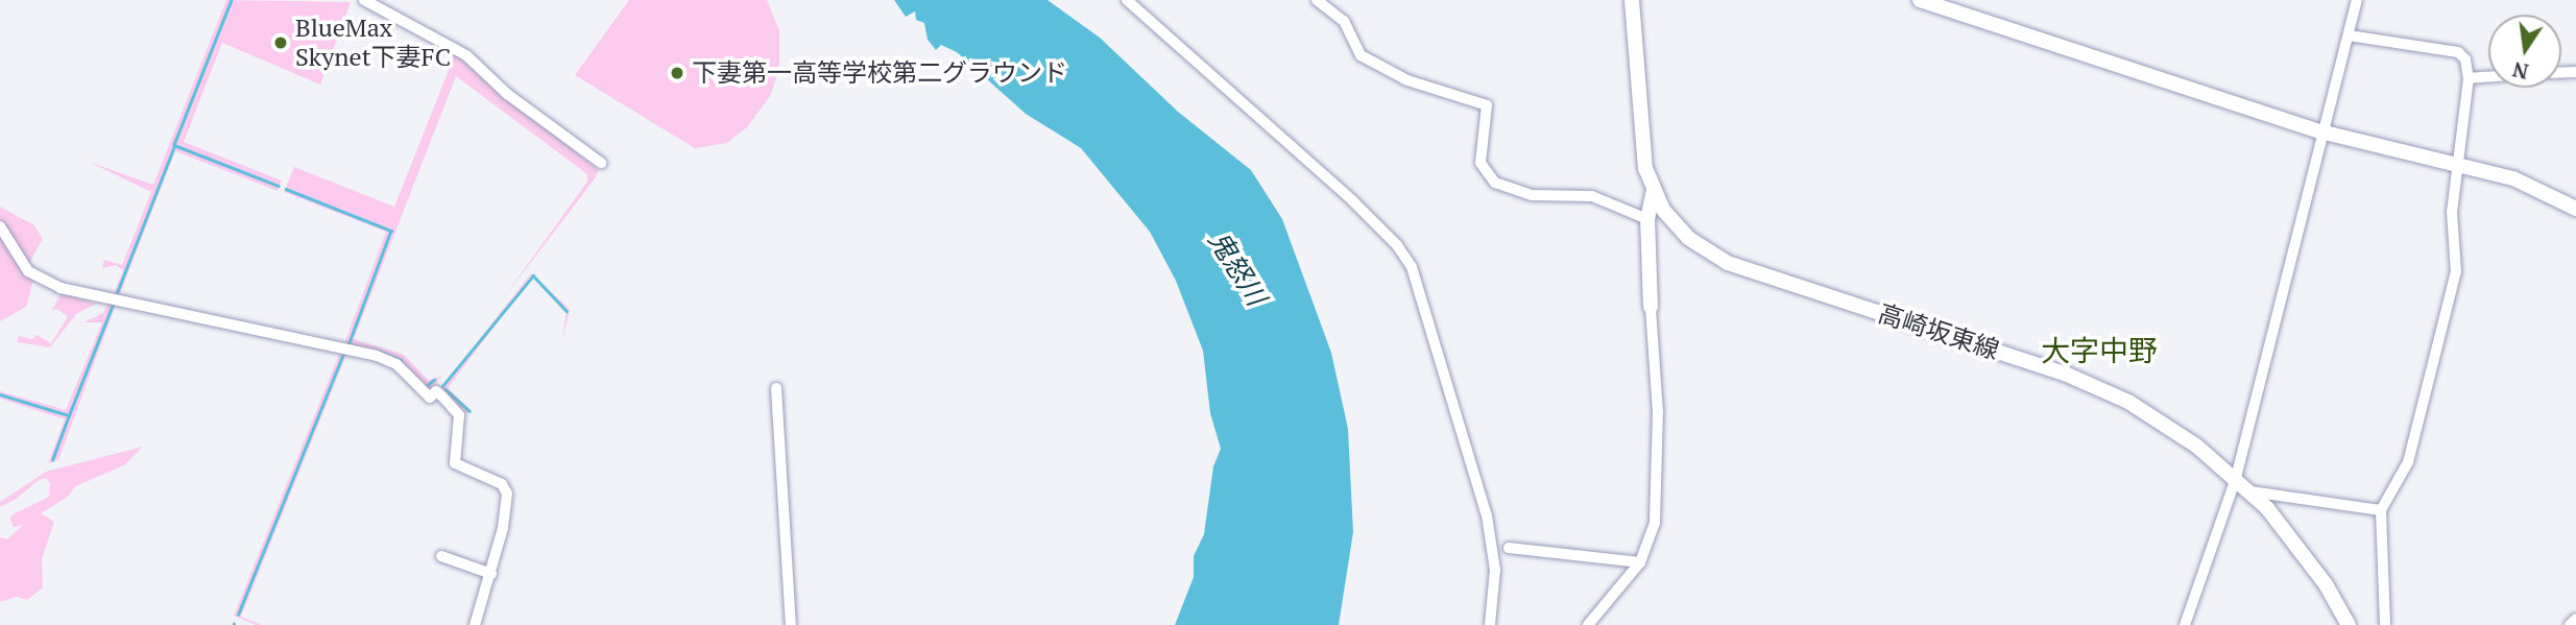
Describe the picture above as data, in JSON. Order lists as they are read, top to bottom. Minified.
{"streets":{"main road":["高崎坂東線"]},"districts":["大字中野"],"water":["鬼怒川"],"places":["BlueMax Skynet下妻FC","下妻第一高等学校第二グラウンド"],"north":"bottom"}
